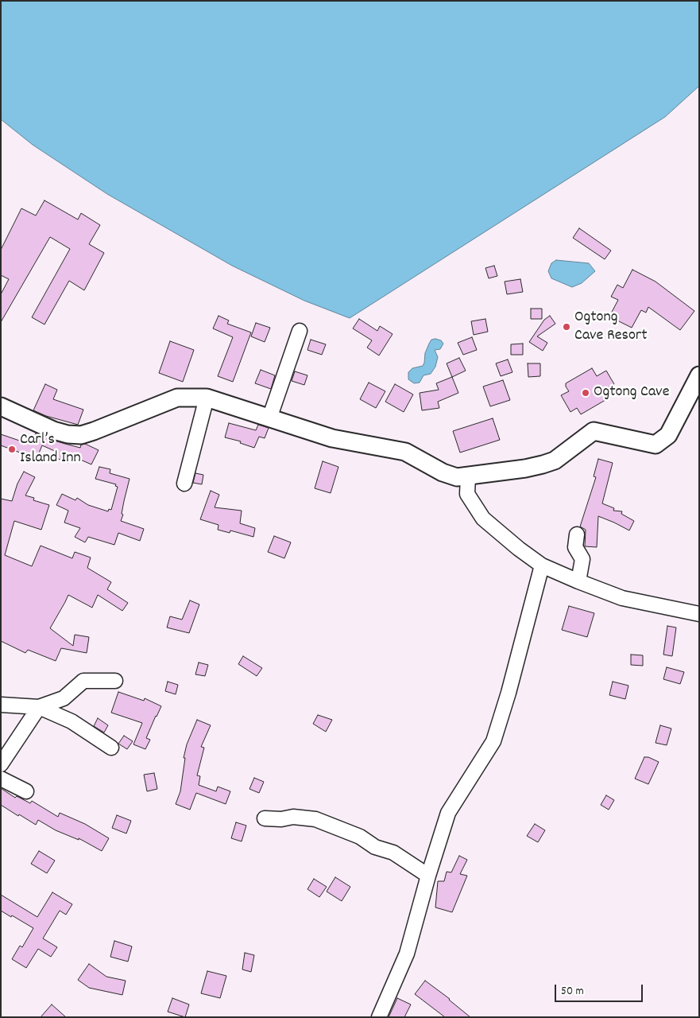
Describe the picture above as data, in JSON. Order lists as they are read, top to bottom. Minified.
{"places":["Ogtong Cave Resort","Ogtong Cave","Carl’s Island Inn"],"scale_bar":"50 m"}
